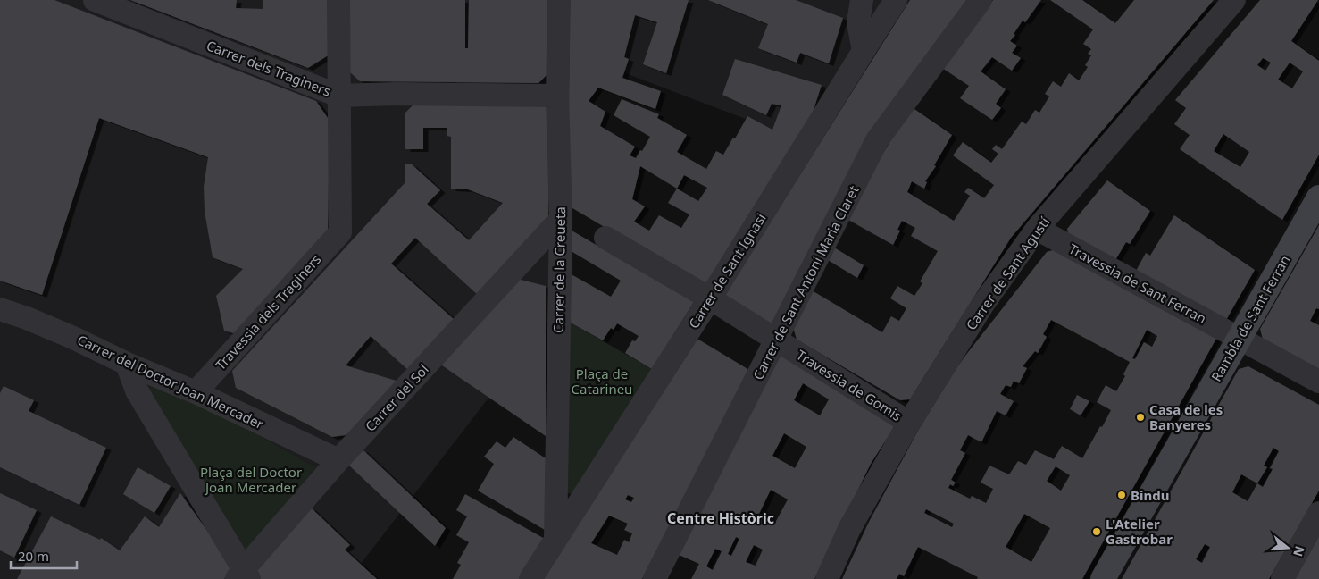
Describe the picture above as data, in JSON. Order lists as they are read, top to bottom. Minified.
{"streets":{"street":["Carrer dels Traginers","Carrer de la Creueta","Carrer de Sant Ignasi","Carrer de Sant Agustí","Carrer de Sant Antoni Maria Claret","Travessia de Sant Ferran","Travessia dels Traginers","Rambla de Sant Ferran","Carrer del Doctor Joan Mercader","Travessia de Gomis","Carrer del Sol"]},"crossings":[["Carrer dels Traginers","Carrer de la Creueta"],["Carrer dels Traginers","Travessia dels Traginers"],["Carrer de la Creueta","Carrer de Sant Ignasi"],["Carrer de la Creueta","Carrer del Sol"],["Carrer de Sant Ignasi","Travessia de Gomis"],["Carrer de Sant Agustí","Travessia de Sant Ferran"],["Carrer de Sant Agustí","Travessia de Gomis"],["Carrer de Sant Antoni Maria Claret","Travessia de Gomis"],["Travessia de Sant Ferran","Rambla de Sant Ferran"],["Travessia dels Traginers","Carrer del Doctor Joan Mercader"],["Carrer del Doctor Joan Mercader","Carrer del Sol"]],"districts":["Centre Històric"],"parks":["Plaça de Catarineu","Plaça del Doctor Joan Mercader"],"places":["Casa de les Banyeres","Bindu","L'Atelier Gastrobar"],"scale_bar":"20 m","north":"right"}
